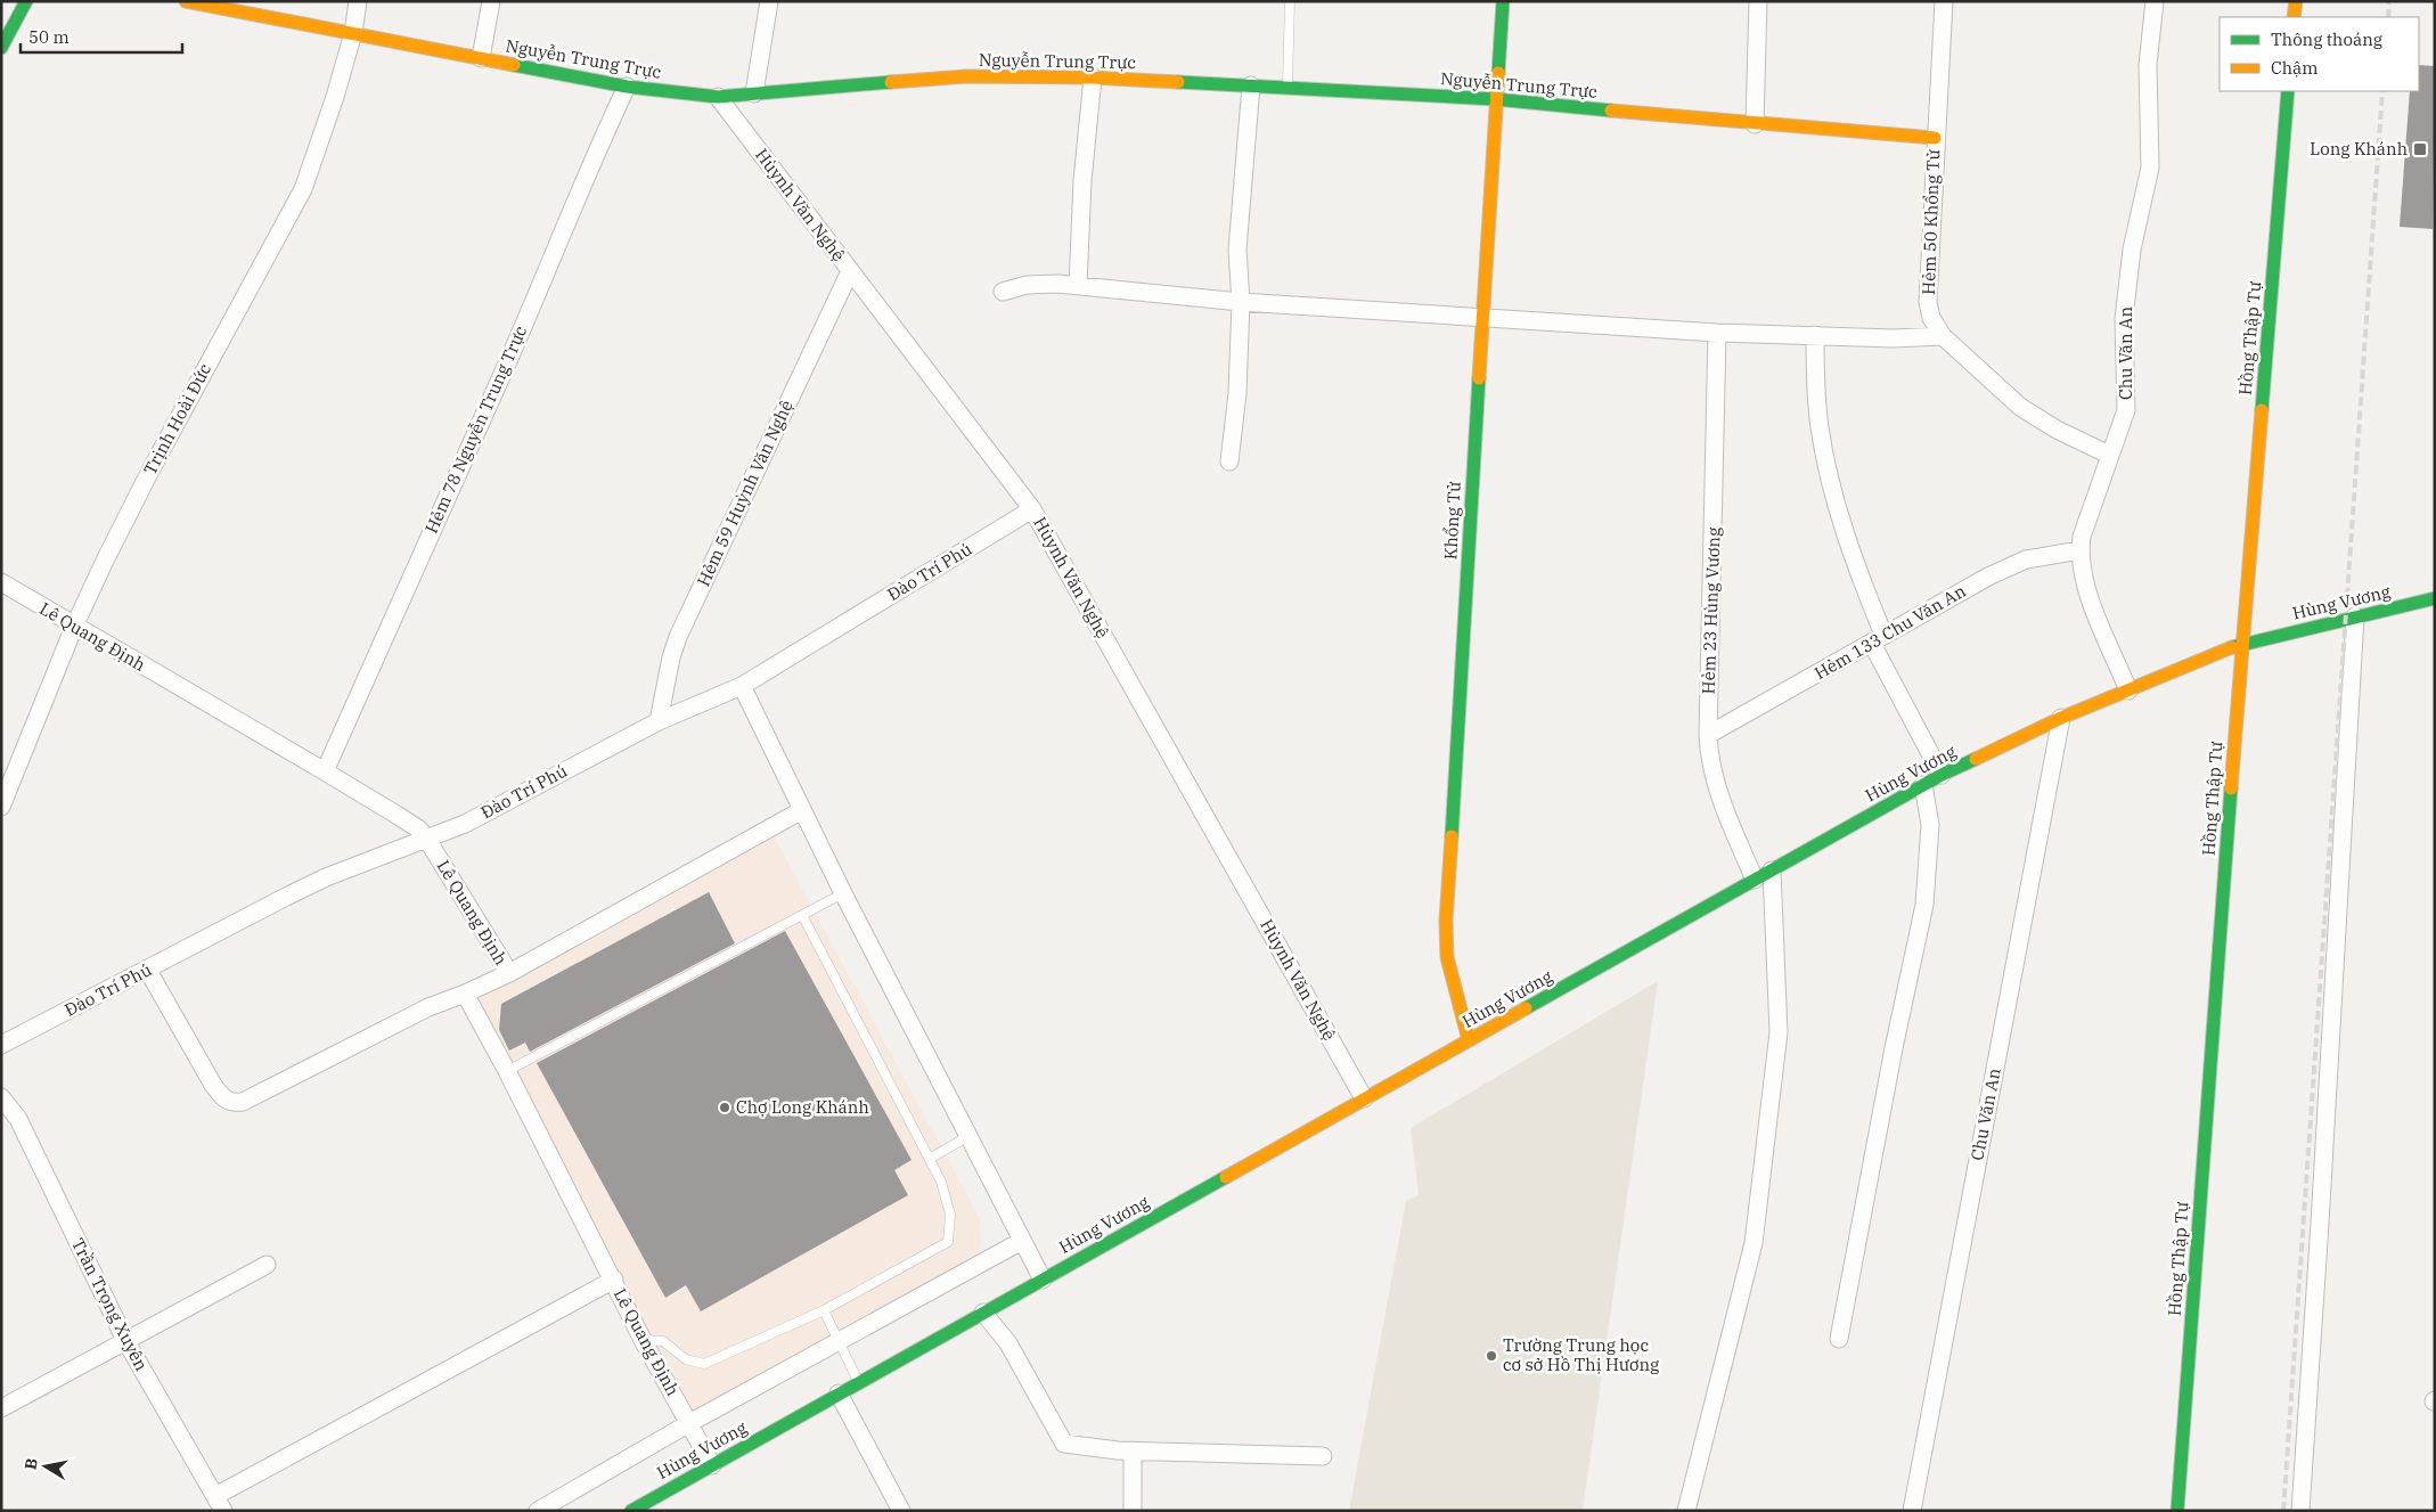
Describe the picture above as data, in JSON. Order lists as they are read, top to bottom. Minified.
{"streets":{"street":["Nguyễn Trung Trực","Hùynh Văn Nghệ","Hẻm 50 Khổng Tử","Hồng Thập Tự","Chu Văn An","Trịnh Hoài Đức","Hẻm 78 Nguyễn Trung Trực","Hẻm 59 Huỳnh Văn Nghệ","Khổng Tử","Đào Trí Phú","Hùng Vương","Hẻm 23 Hùng Vương","Hẻm 133 Chu Văn An","Lê Quang Định","Trần Trọng Xuyên"]},"crossings":[["Nguyễn Trung Trực","Hùynh Văn Nghệ"],["Nguyễn Trung Trực","Hẻm 50 Khổng Tử"],["Nguyễn Trung Trực","Trịnh Hoài Đức"],["Nguyễn Trung Trực","Hẻm 78 Nguyễn Trung Trực"],["Nguyễn Trung Trực","Khổng Tử"],["Hùynh Văn Nghệ","Hẻm 59 Huỳnh Văn Nghệ"],["Hùynh Văn Nghệ","Đào Trí Phú"],["Hùynh Văn Nghệ","Hùng Vương"],["Hẻm 50 Khổng Tử","Chu Văn An"],["Hồng Thập Tự","Hùng Vương"],["Chu Văn An","Hùng Vương"],["Chu Văn An","Hẻm 133 Chu Văn An"],["Trịnh Hoài Đức","Lê Quang Định"],["Hẻm 78 Nguyễn Trung Trực","Lê Quang Định"],["Hẻm 59 Huỳnh Văn Nghệ","Đào Trí Phú"],["Khổng Tử","Hùng Vương"],["Đào Trí Phú","Lê Quang Định"],["Hùng Vương","Hẻm 23 Hùng Vương"],["Hùng Vương","Lê Quang Định"],["Hẻm 23 Hùng Vương","Hẻm 133 Chu Văn An"]],"places":{"transit":["Long Khánh"],"other":["Chợ Long Khánh","Trường Trung học cơ sở Hồ Thị Hương"]},"legend":["Thông thoáng","Chậm"],"scale_bar":"50 m","north":"left"}
